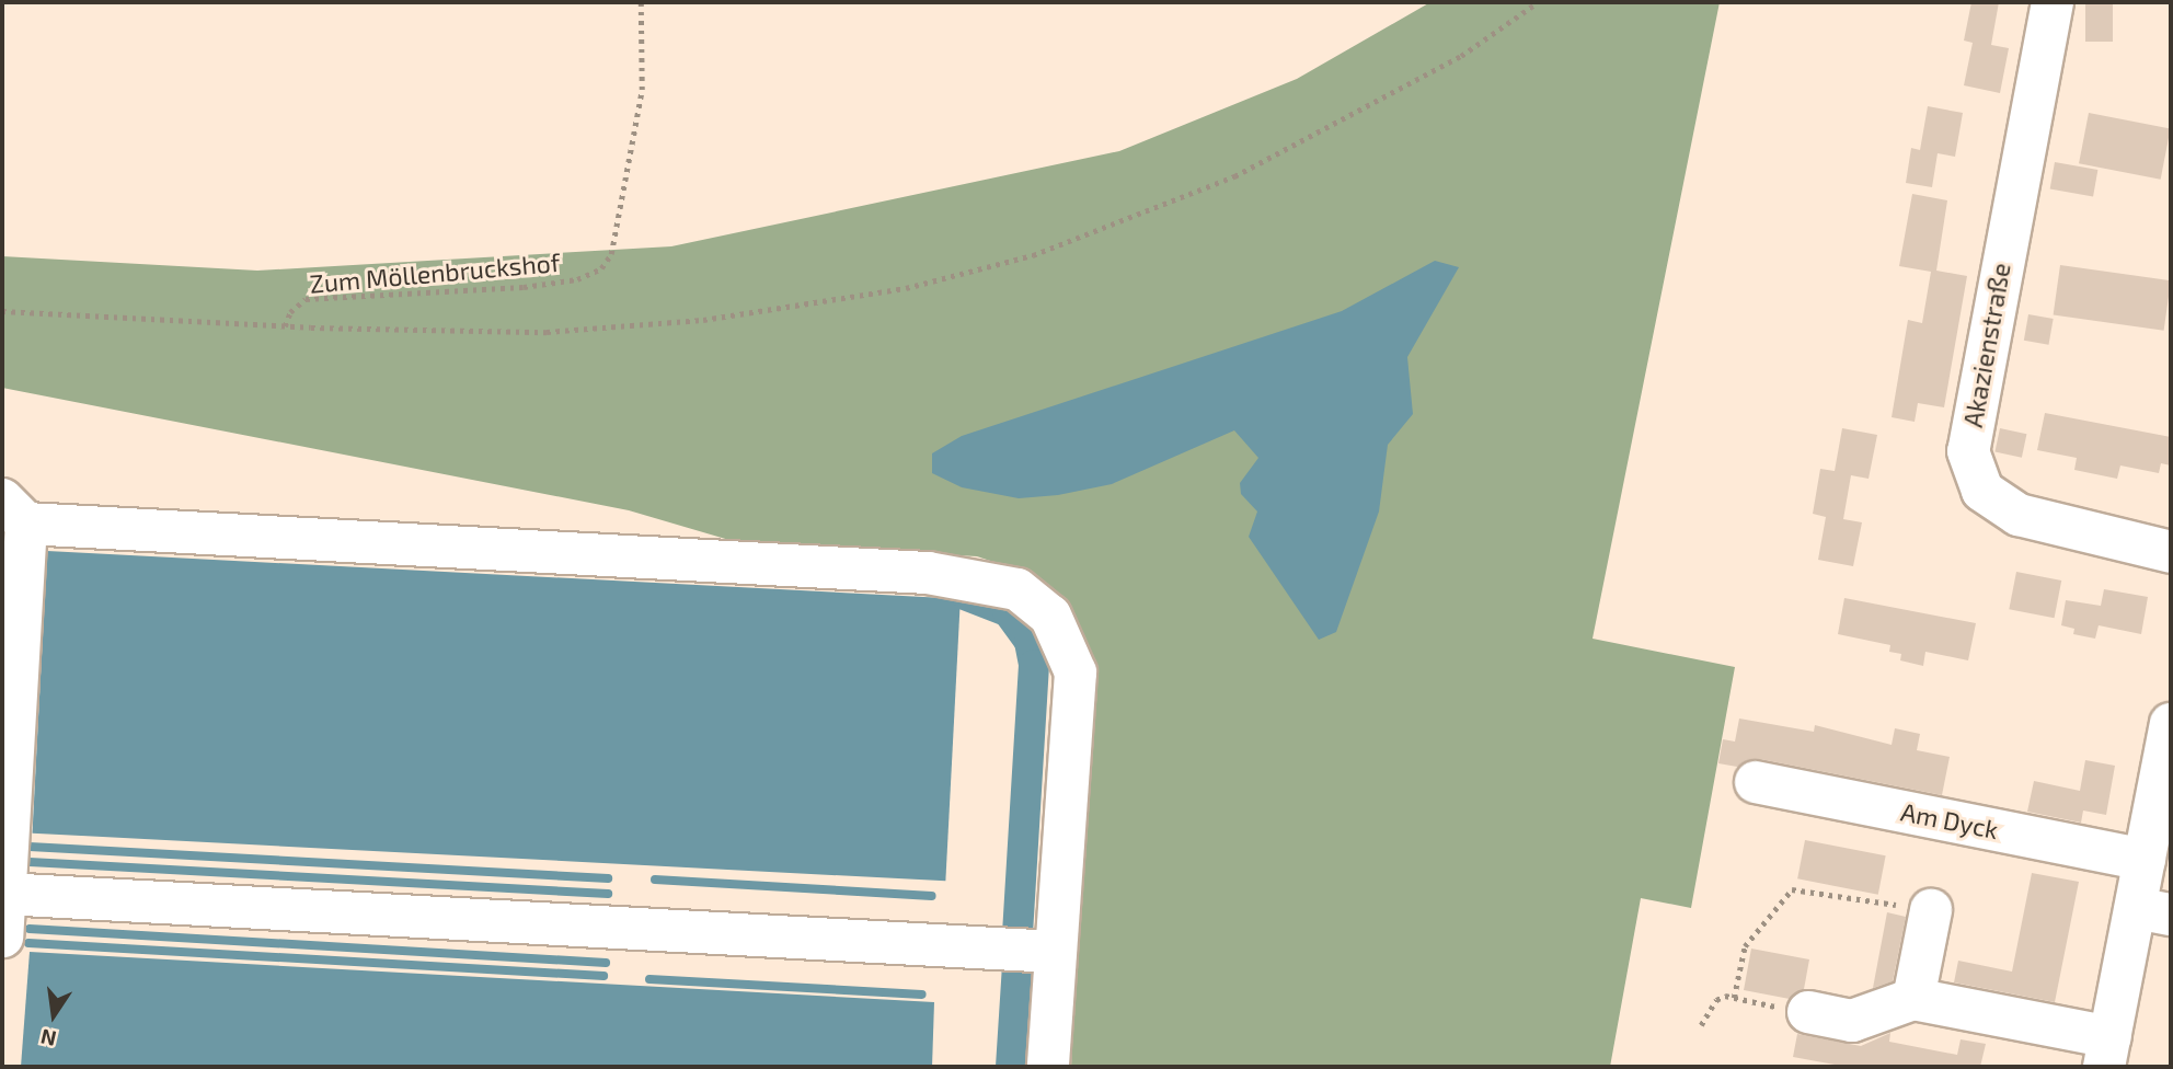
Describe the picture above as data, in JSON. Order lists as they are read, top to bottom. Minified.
{"streets":{"street":["Akazienstraße","Am Dyck"],"path":["Zum Möllenbruckshof"]},"north":"bottom"}
